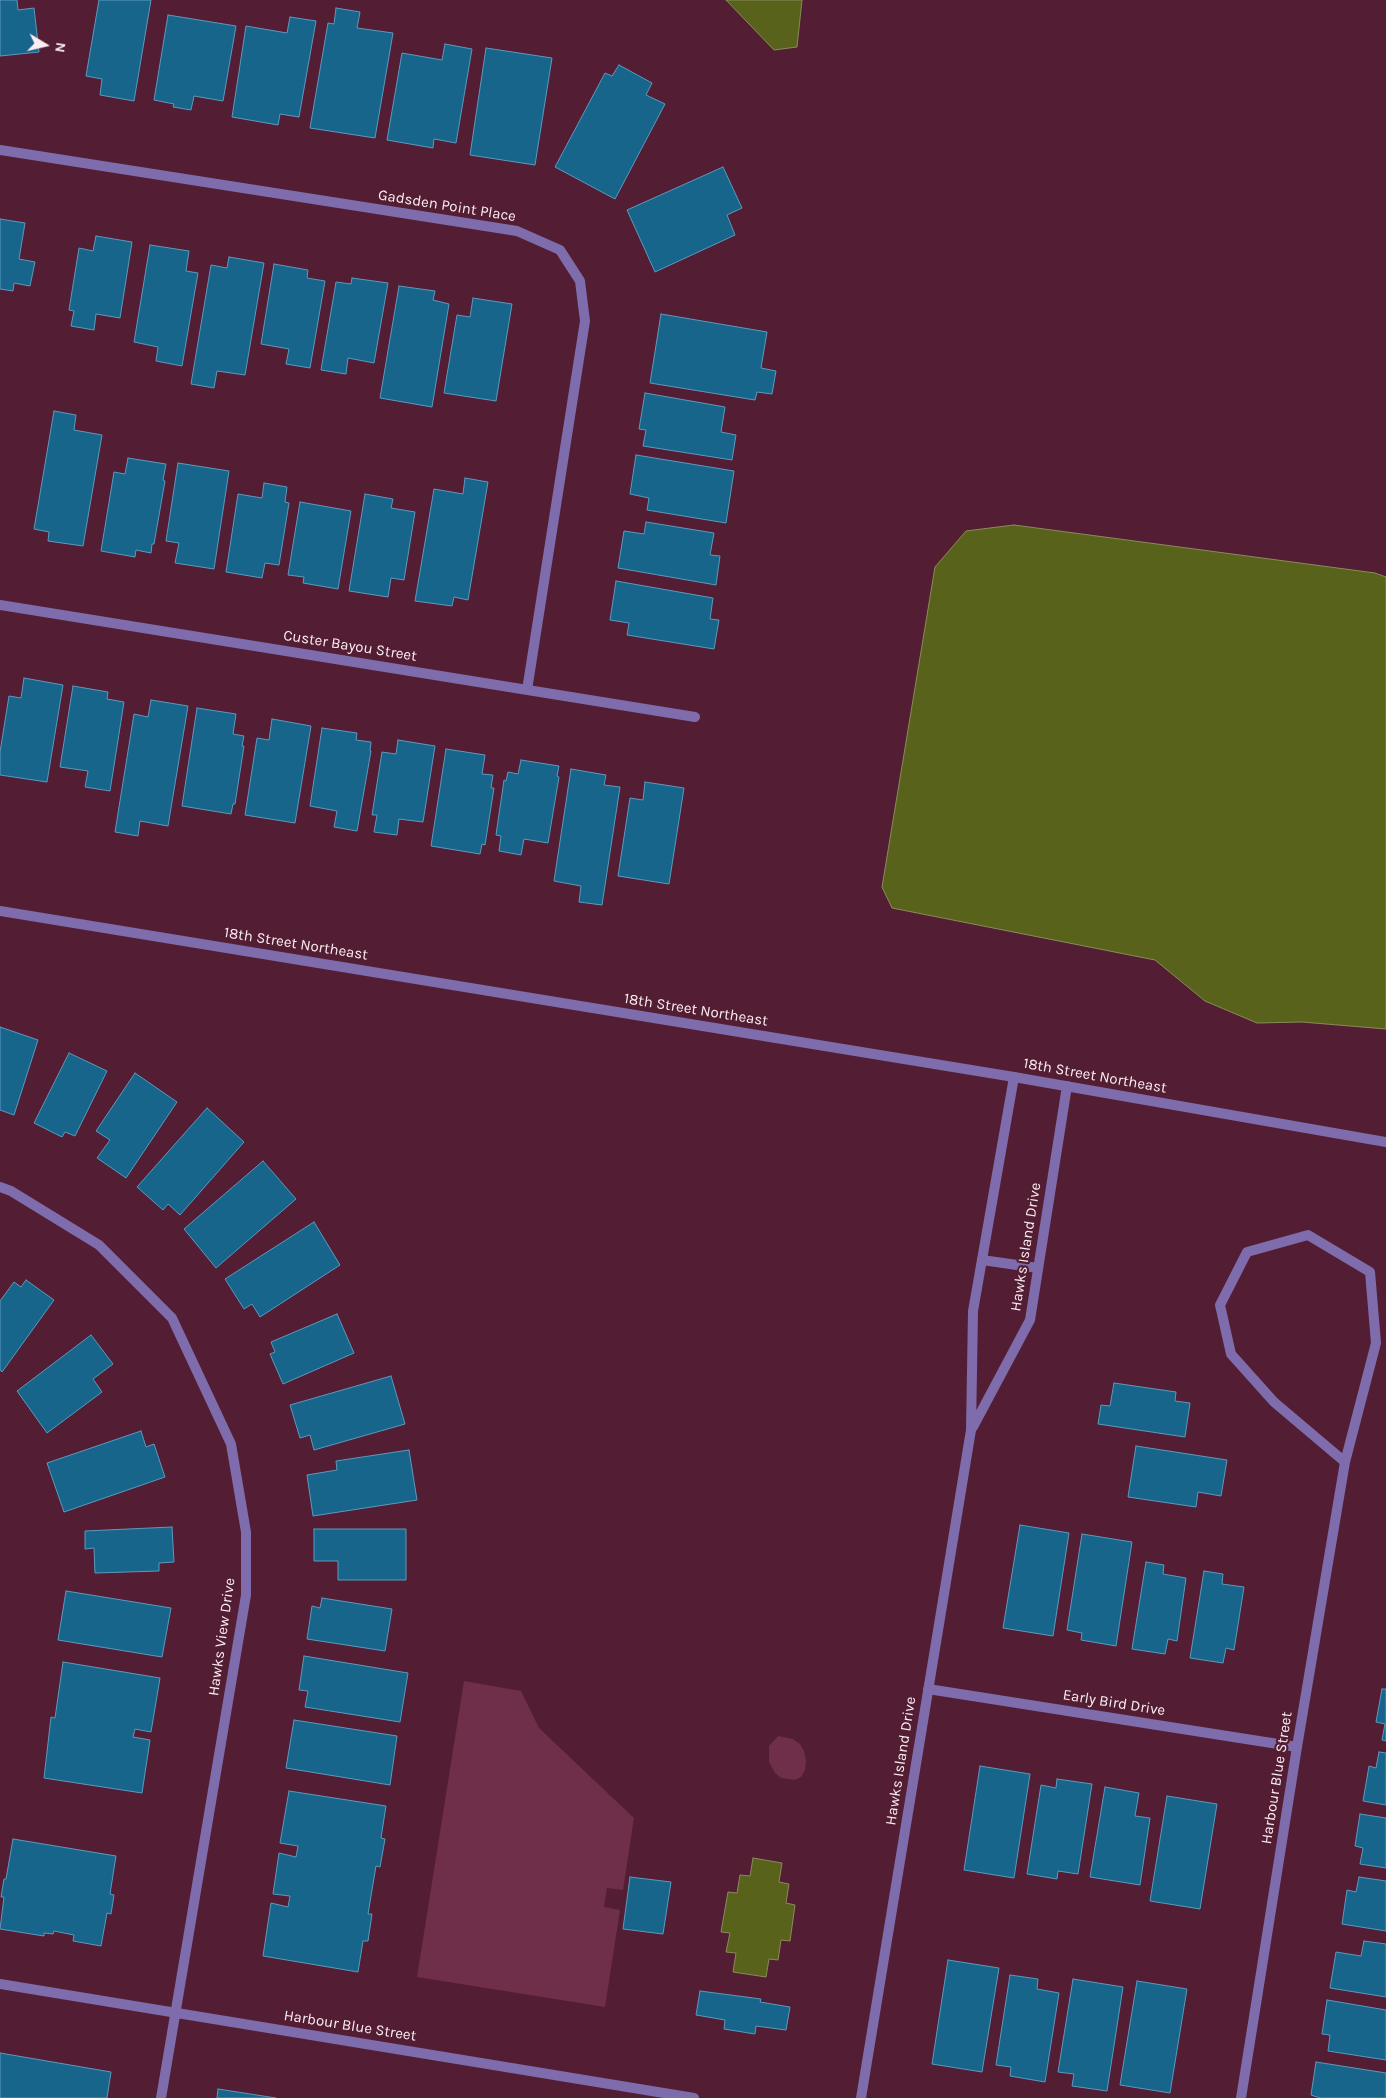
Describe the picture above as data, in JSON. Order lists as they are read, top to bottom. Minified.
{"streets":{"street":["Gadsden Point Place","Custer Bayou Street","18th Street Northeast","Hawks Island Drive","Hawks View Drive","Early Bird Drive","Harbour Blue Street"]},"crossings":[["Gadsden Point Place","Custer Bayou Street"],["18th Street Northeast","Hawks Island Drive"],["Hawks Island Drive","Early Bird Drive"],["Hawks View Drive","Harbour Blue Street"],["Early Bird Drive","Harbour Blue Street"]],"north":"right"}
